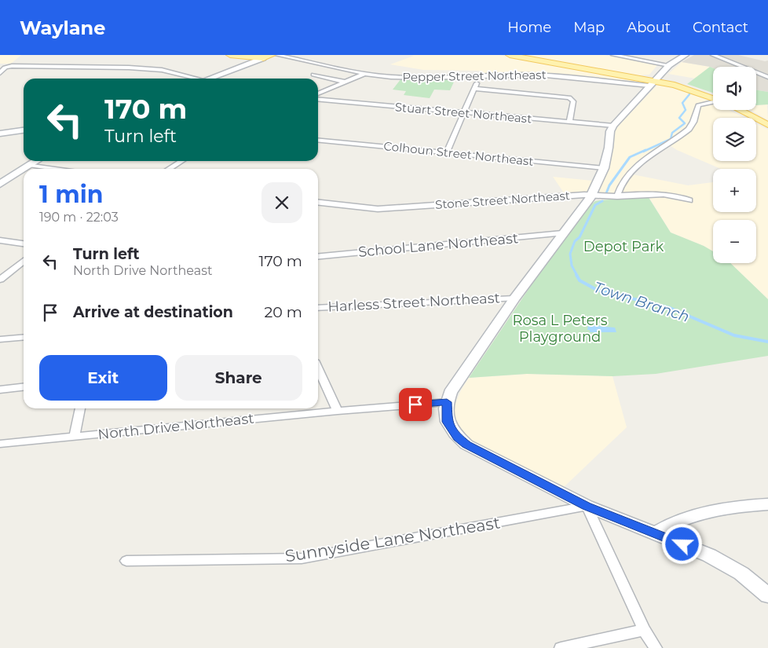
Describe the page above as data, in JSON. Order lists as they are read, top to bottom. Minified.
{"streets":{"street":["Pepper Street Northeast","Stuart Street Northeast","Colhoun Street Northeast","Stone Street Northeast","School Lane Northeast","Harless Street Northeast","North Drive Northeast","Sunnyside Lane Northeast"]},"water":["Town Branch"],"parks":["Depot Park","Rosa L Peters Playground"],"page":{"header":"Waylane","nav":["Home","Map","About","Contact"],"map_buttons":["+","−"],"turn":["170 m","Turn left"],"heading":["1 min","190 m · 22:03"],"list":[{"name":"Turn left","note":"North Drive Northeast","value":"170 m"},{"name":"Arrive at destination","value":"20 m"}],"buttons":["Exit","Share"]}}
